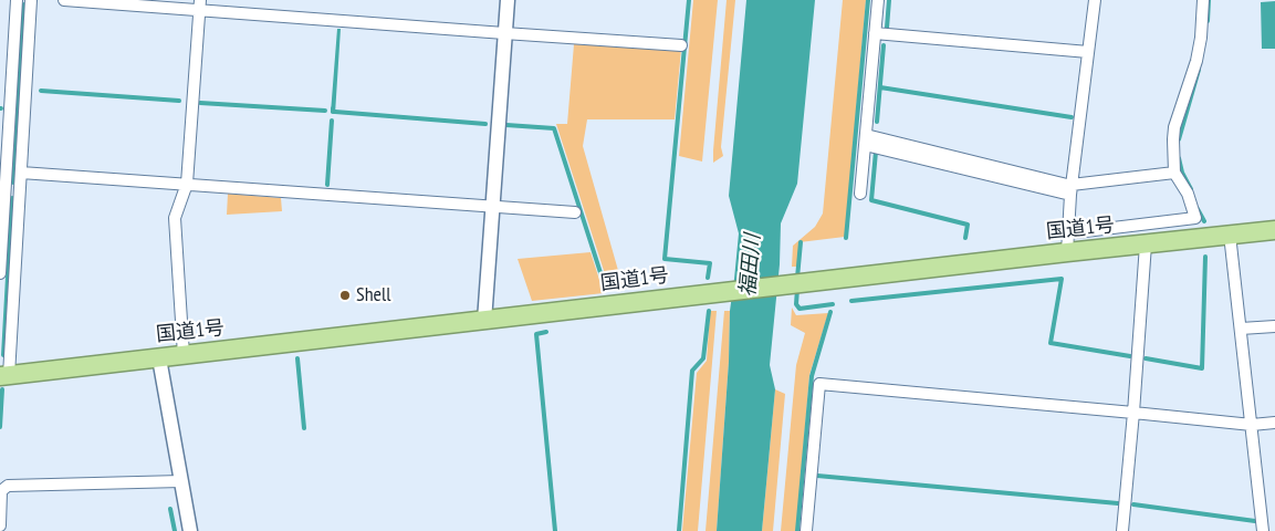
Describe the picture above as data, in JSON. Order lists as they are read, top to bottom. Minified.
{"streets":{"highway":["国道1号"]},"water":["福田川"],"places":["Shell"]}
